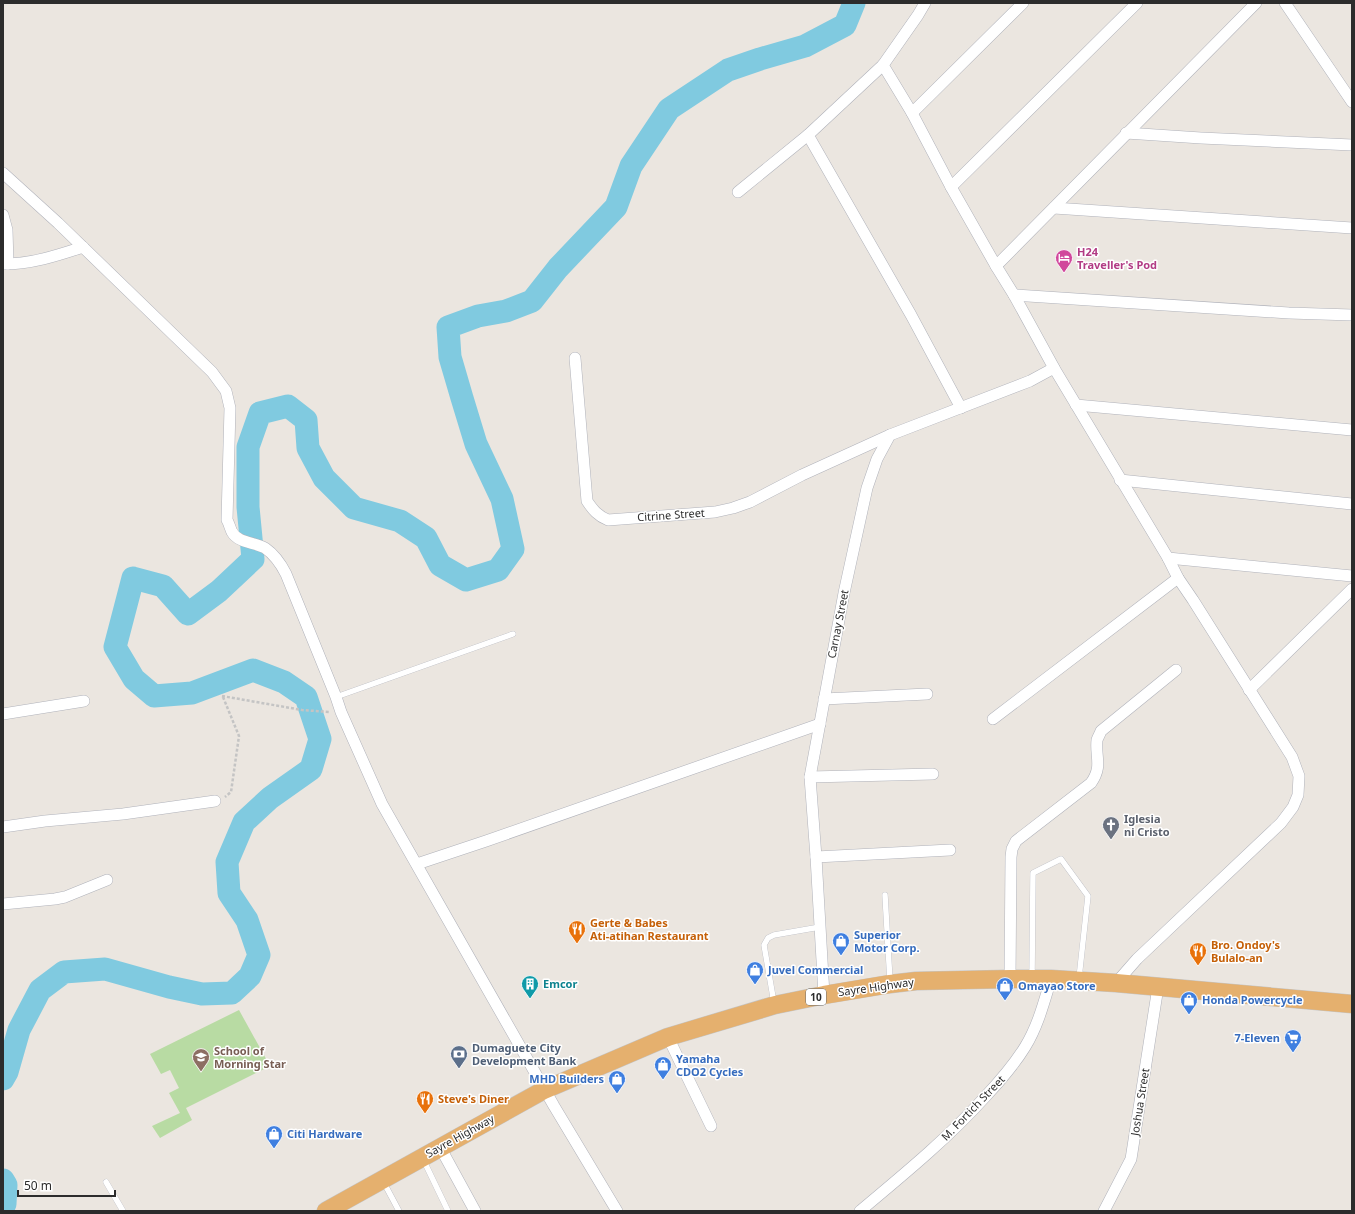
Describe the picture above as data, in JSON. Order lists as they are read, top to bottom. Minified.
{"streets":{"highway":["Sayre Highway","10"],"street":["Citrine Street","Carnay Street","Joshua Street","M. Fortich Street"]},"crossings":[["Citrine Street","Carnay Street"],["Carnay Street","Sayre Highway"],["Sayre Highway","Joshua Street"],["Sayre Highway","M. Fortich Street"]],"places":{"hotel":["H24 Traveller's Pod"],"church":["Iglesia ni Cristo"],"restaurant":["Gerte & Babes Ati-atihan Restaurant","Bro. Ondoy's Bulalo-an","Steve's Diner"],"shop":["Superior Motor Corp.","Juvel Commercial","Omayao Store","Honda Powercycle","Yamaha CDO2 Cycles","MHD Builders","Citi Hardware"],"building":["Emcor"],"supermarket":["7-Eleven"],"bank":["Dumaguete City Development Bank"],"school or university":["School of Morning Star"]},"scale_bar":"50 m"}
